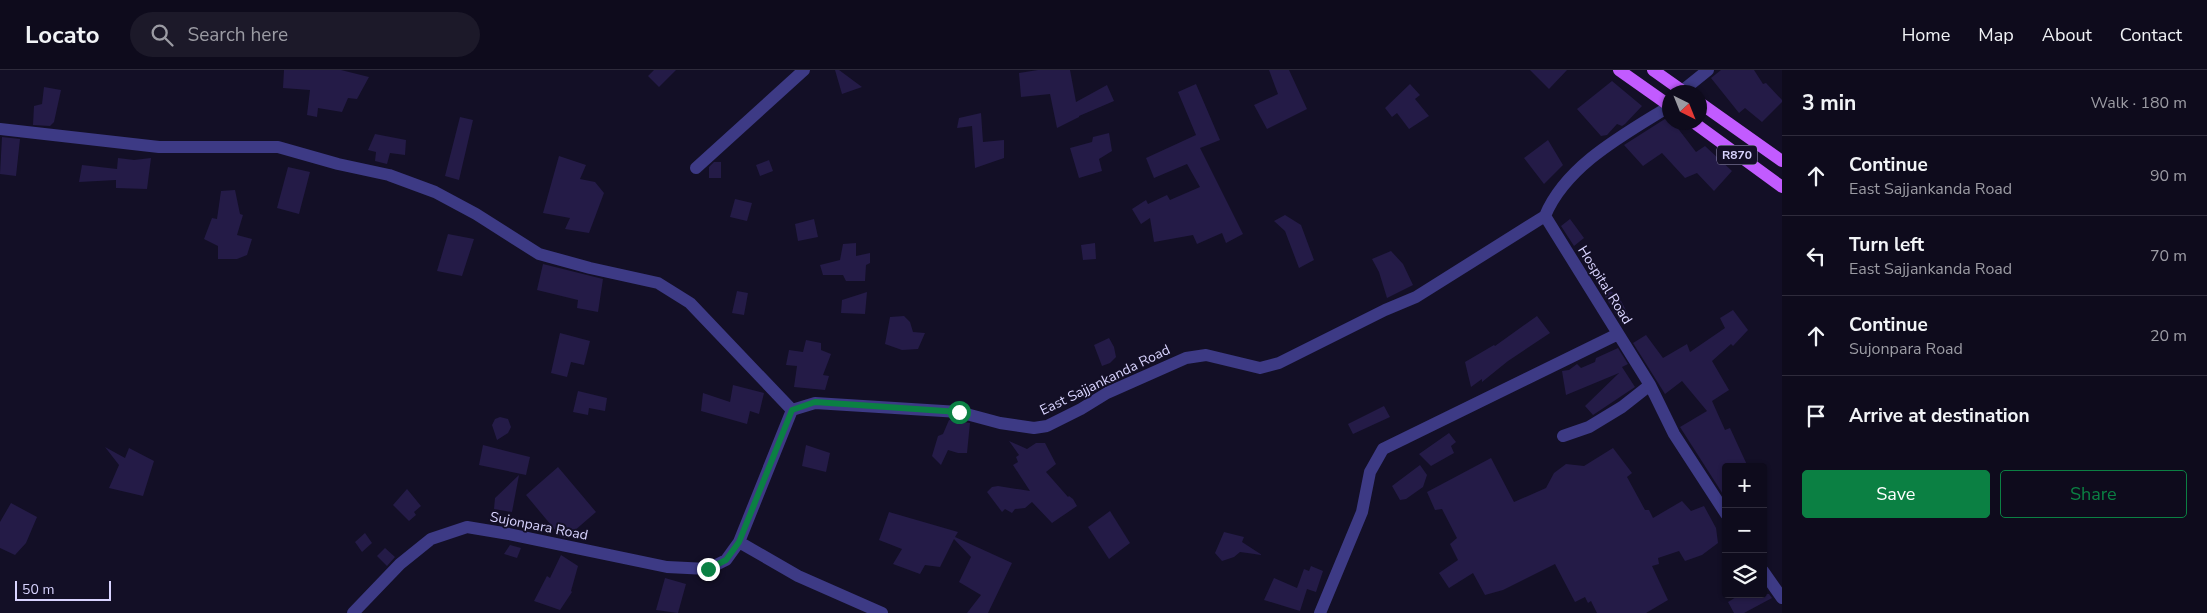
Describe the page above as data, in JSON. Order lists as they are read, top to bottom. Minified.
{"streets":{"main road":["R870"],"street":["Hospital Road","East Sajjankanda Road","Sujonpara Road"]},"crossings":[["Hospital Road","East Sajjankanda Road"]],"scale_bar":"50 m","north":"bottom right","page":{"header":"Locato","search":"Search here","nav":["Home","Map","About","Contact"],"heading":["3 min","Walk · 180 m"],"list":[["Continue","East Sajjankanda Road","90 m"],["Turn left","East Sajjankanda Road","70 m"],["Continue","Sujonpara Road","20 m"],"Arrive at destination"],"buttons":["Save","Share"],"map_buttons":["+","−"],"scale":"50 m"}}
